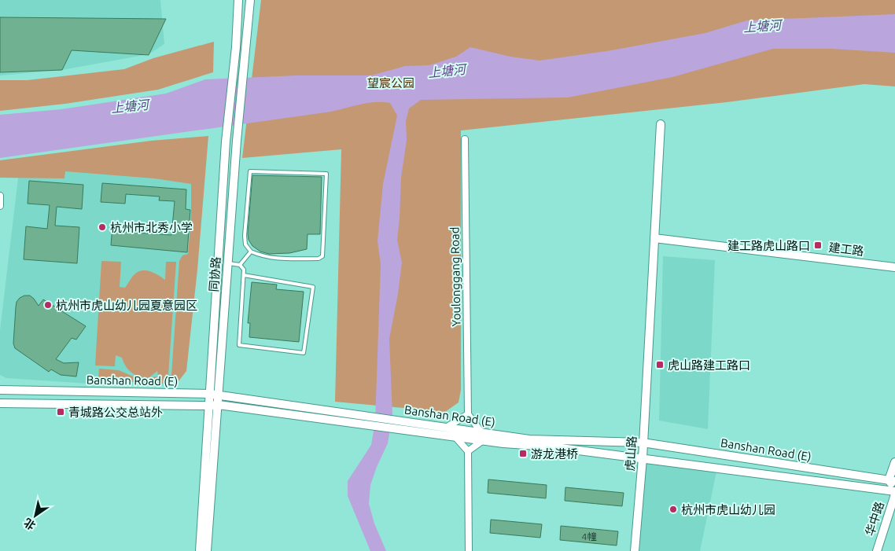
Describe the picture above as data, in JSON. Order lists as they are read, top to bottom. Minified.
{"streets":{"main road":["建工路","同协路","Banshan Road (E)","虎山路","华中路"],"street":["Youlonggang Road"]},"crossings":[["建工路","虎山路"],["同协路","Banshan Road (E)"],["Banshan Road (E)","虎山路"],["Banshan Road (E)","华中路"]],"water":["上塘河"],"parks":["望宸公园"],"places":{"other":["杭州市北秀小学","杭州市虎山幼儿园夏意园区","杭州市虎山幼儿园"],"transit":["建工路虎山路口","虎山路建工路口","青城路公交总站外","游龙港桥"]},"house_numbers":["4幢"],"north":"bottom left"}
